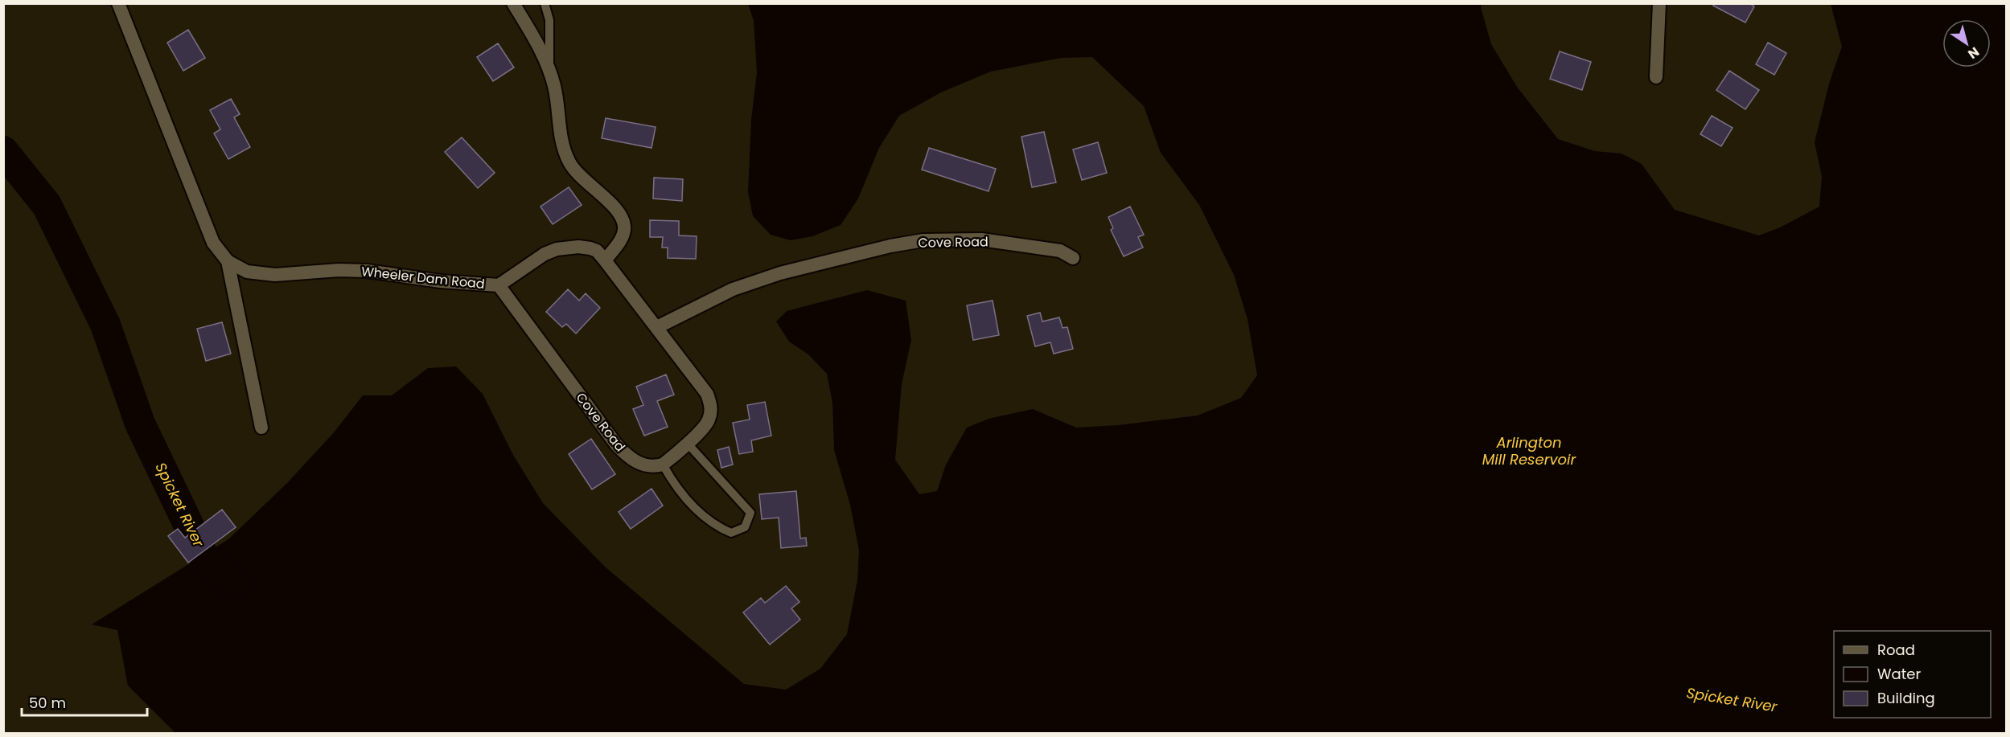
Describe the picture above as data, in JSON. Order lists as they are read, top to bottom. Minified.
{"streets":{"street":["Cove Road","Wheeler Dam Road"]},"crossings":[["Cove Road","Wheeler Dam Road"]],"water":["Arlington Mill Reservoir","Spicket River"],"legend":["Road","Water","Building"],"scale_bar":"50 m","north":"bottom right"}
